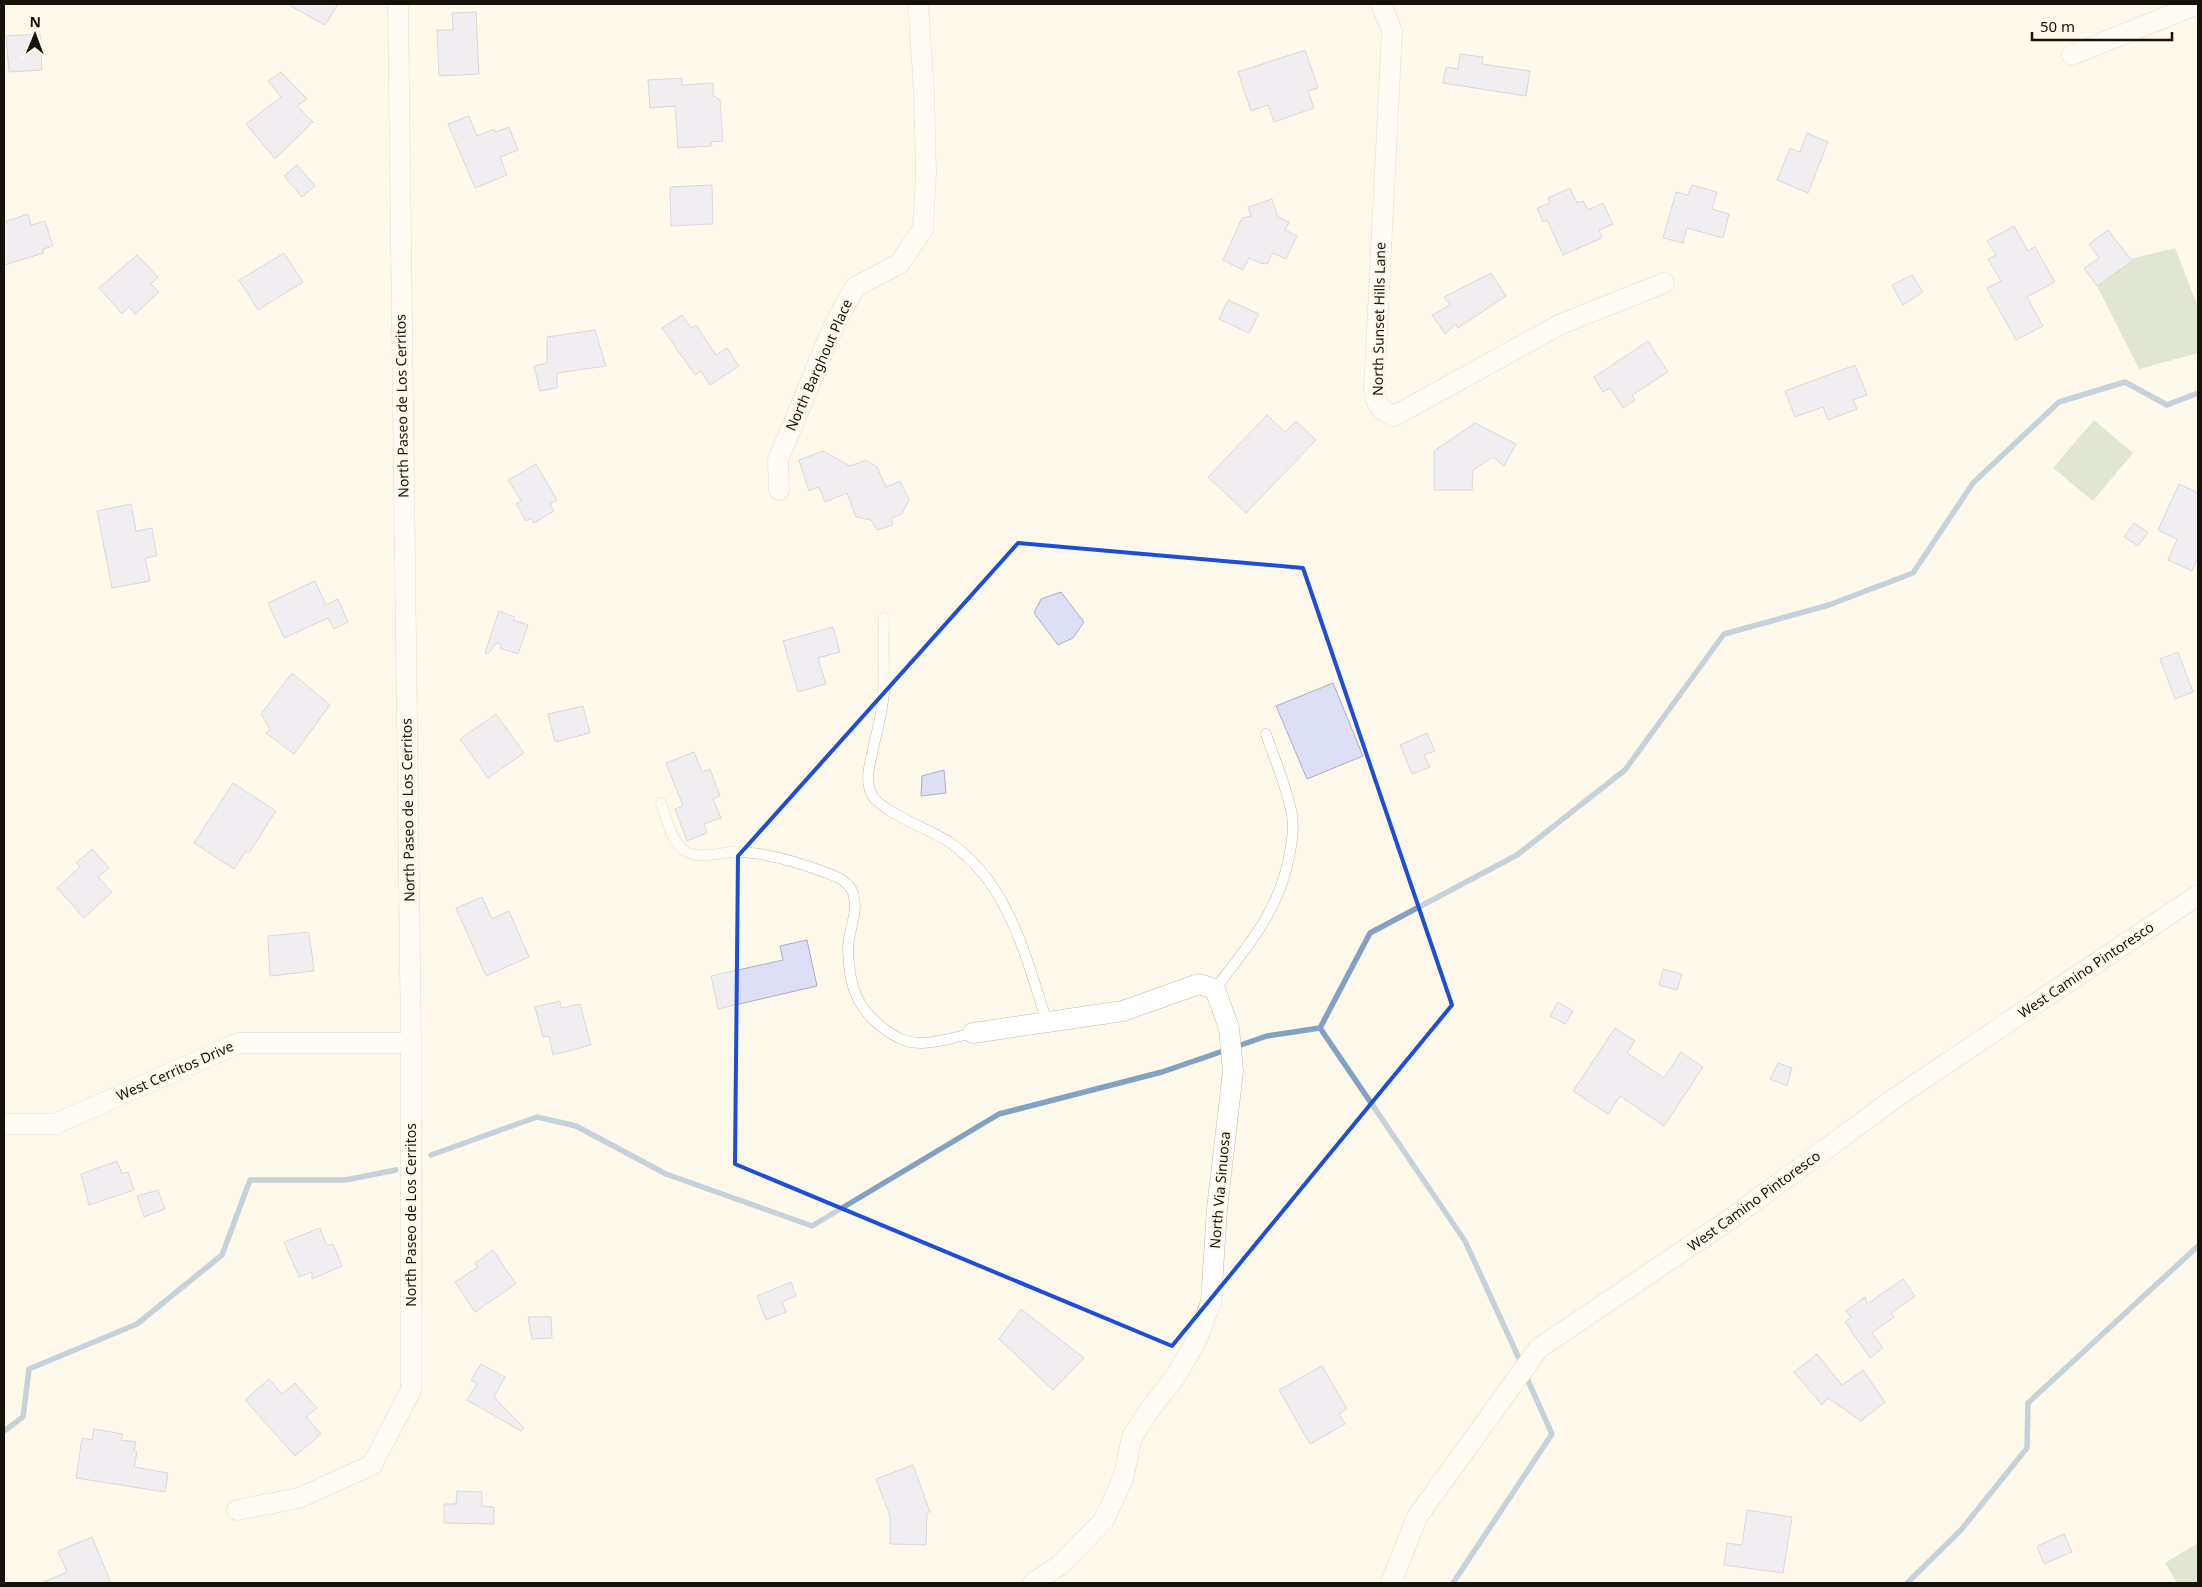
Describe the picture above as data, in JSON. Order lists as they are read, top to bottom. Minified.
{"streets":{"street":["North Sunset Hills Lane","North Barghout Place","North Paseo de Los Cerritos","West Camino Pintoresco","West Cerritos Drive","North Via Sinuosa"]},"crossings":[["North Paseo de Los Cerritos","West Cerritos Drive"]],"scale_bar":"50 m","north":"top"}
